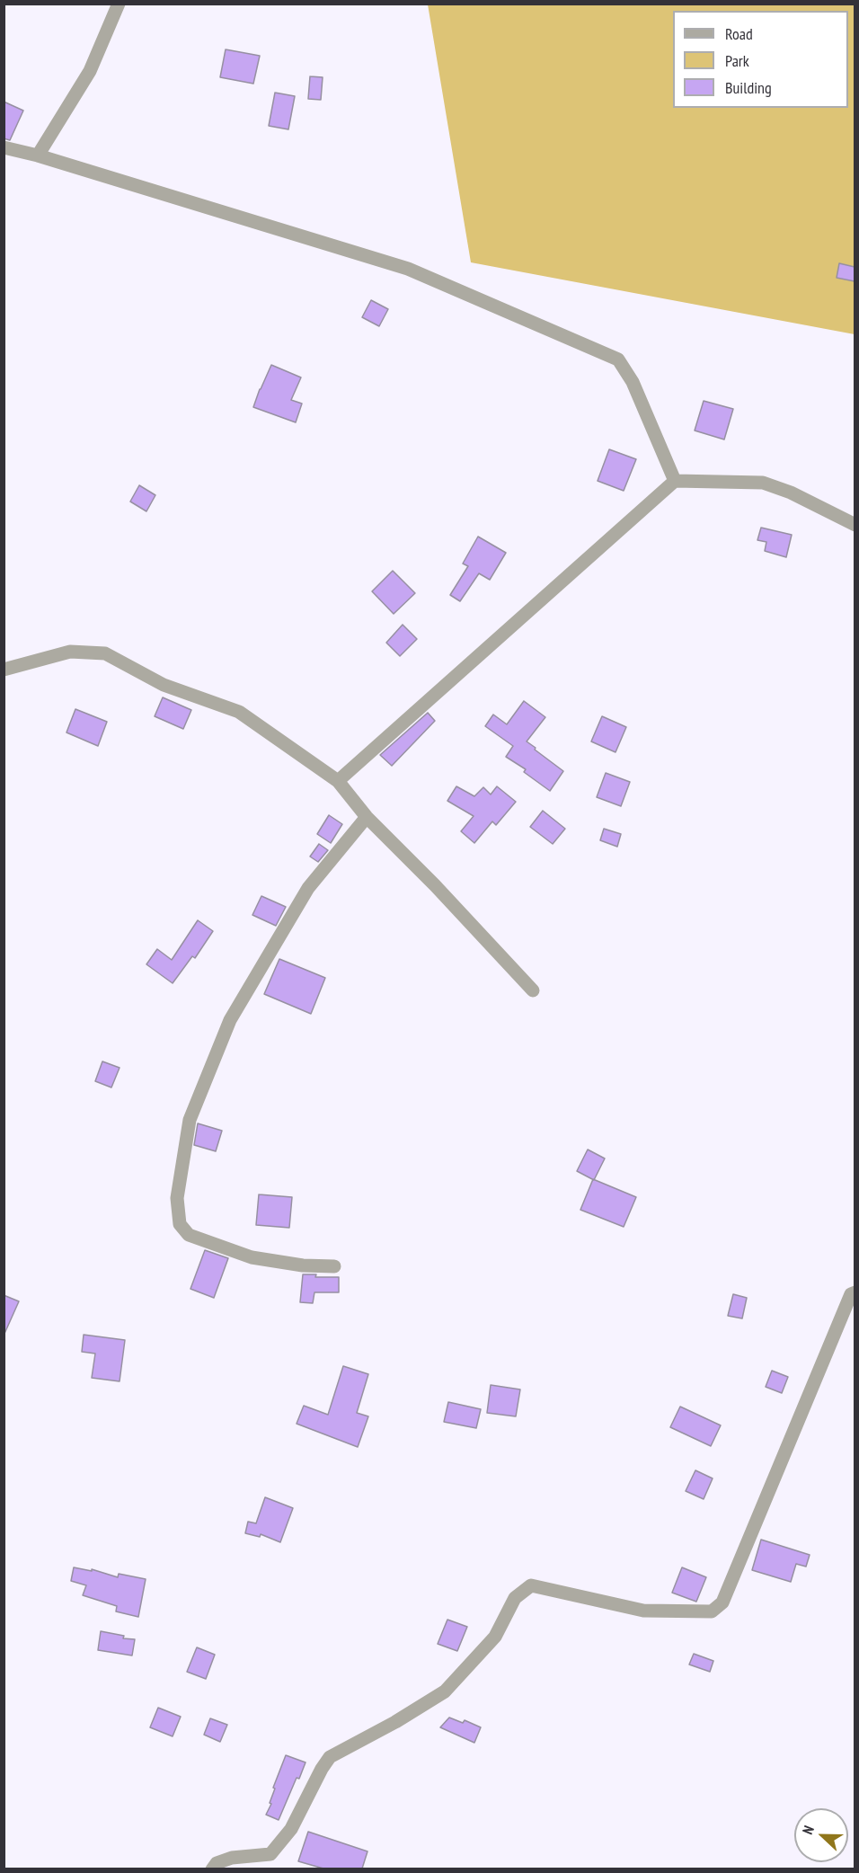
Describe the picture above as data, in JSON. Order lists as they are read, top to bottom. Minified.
{"legend":["Road","Park","Building"],"north":"left"}
